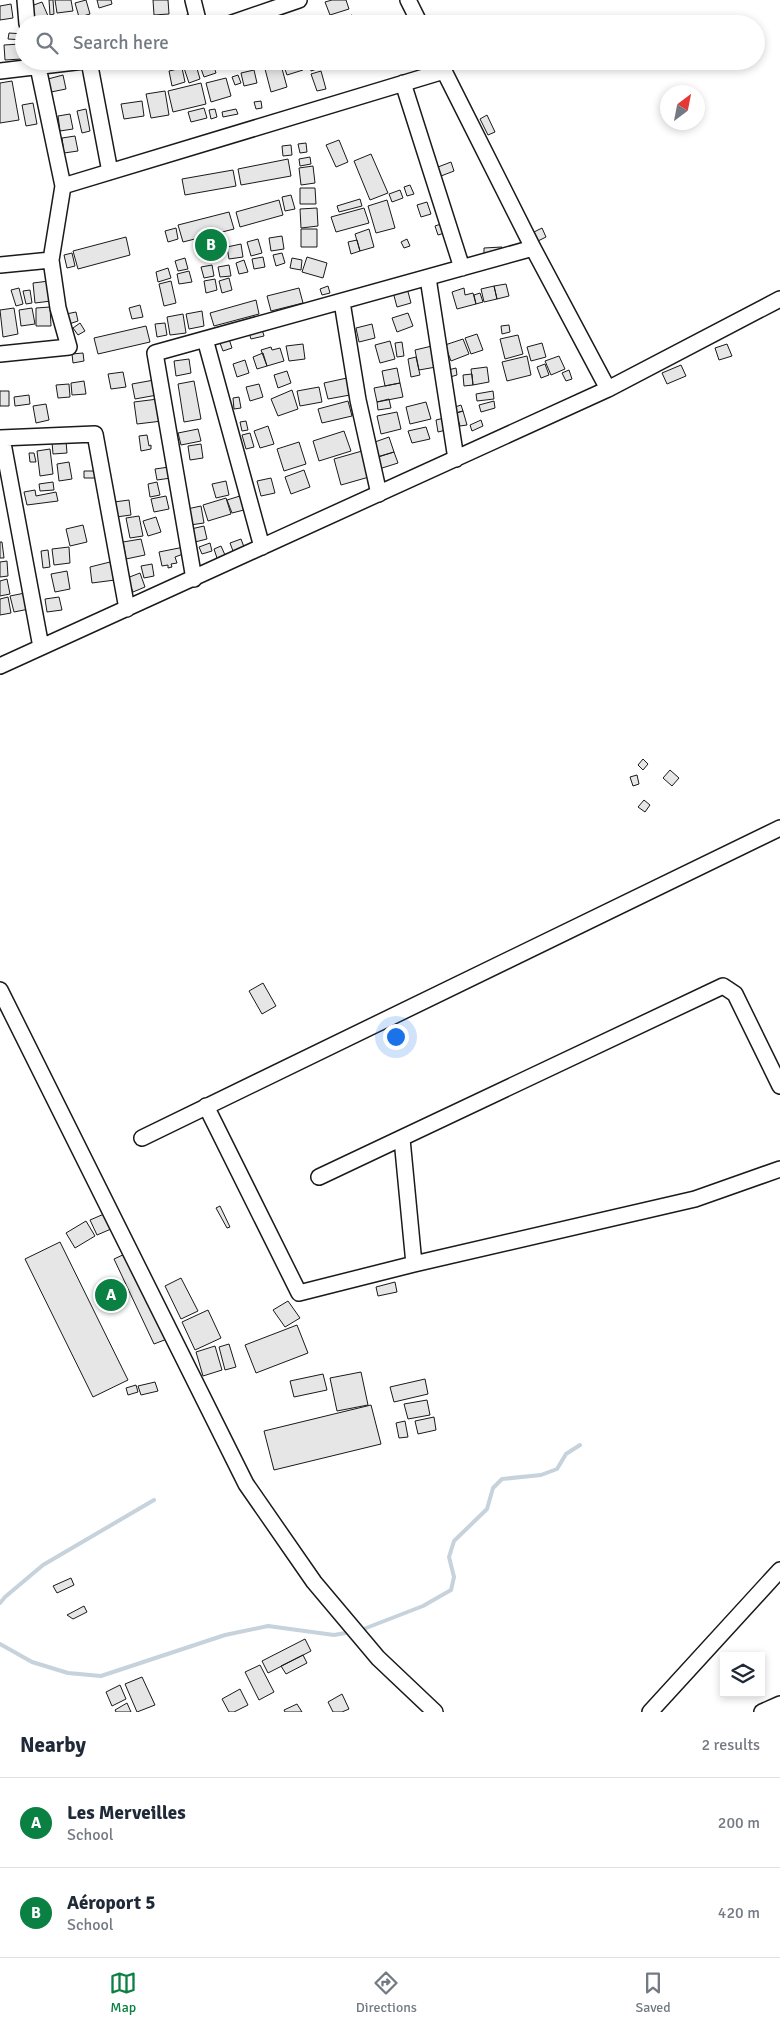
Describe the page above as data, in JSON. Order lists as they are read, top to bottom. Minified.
{"north":"top right","page":{"search":"Search here","pins":["B","A"],"heading":["Nearby","2 results"],"list":[{"mark":"A","name":"Les Merveilles","note":"School","value":"200 m"},{"mark":"B","name":"Aéroport 5","note":"School","value":"420 m"}],"nav":["Map","Directions","Saved"]}}
